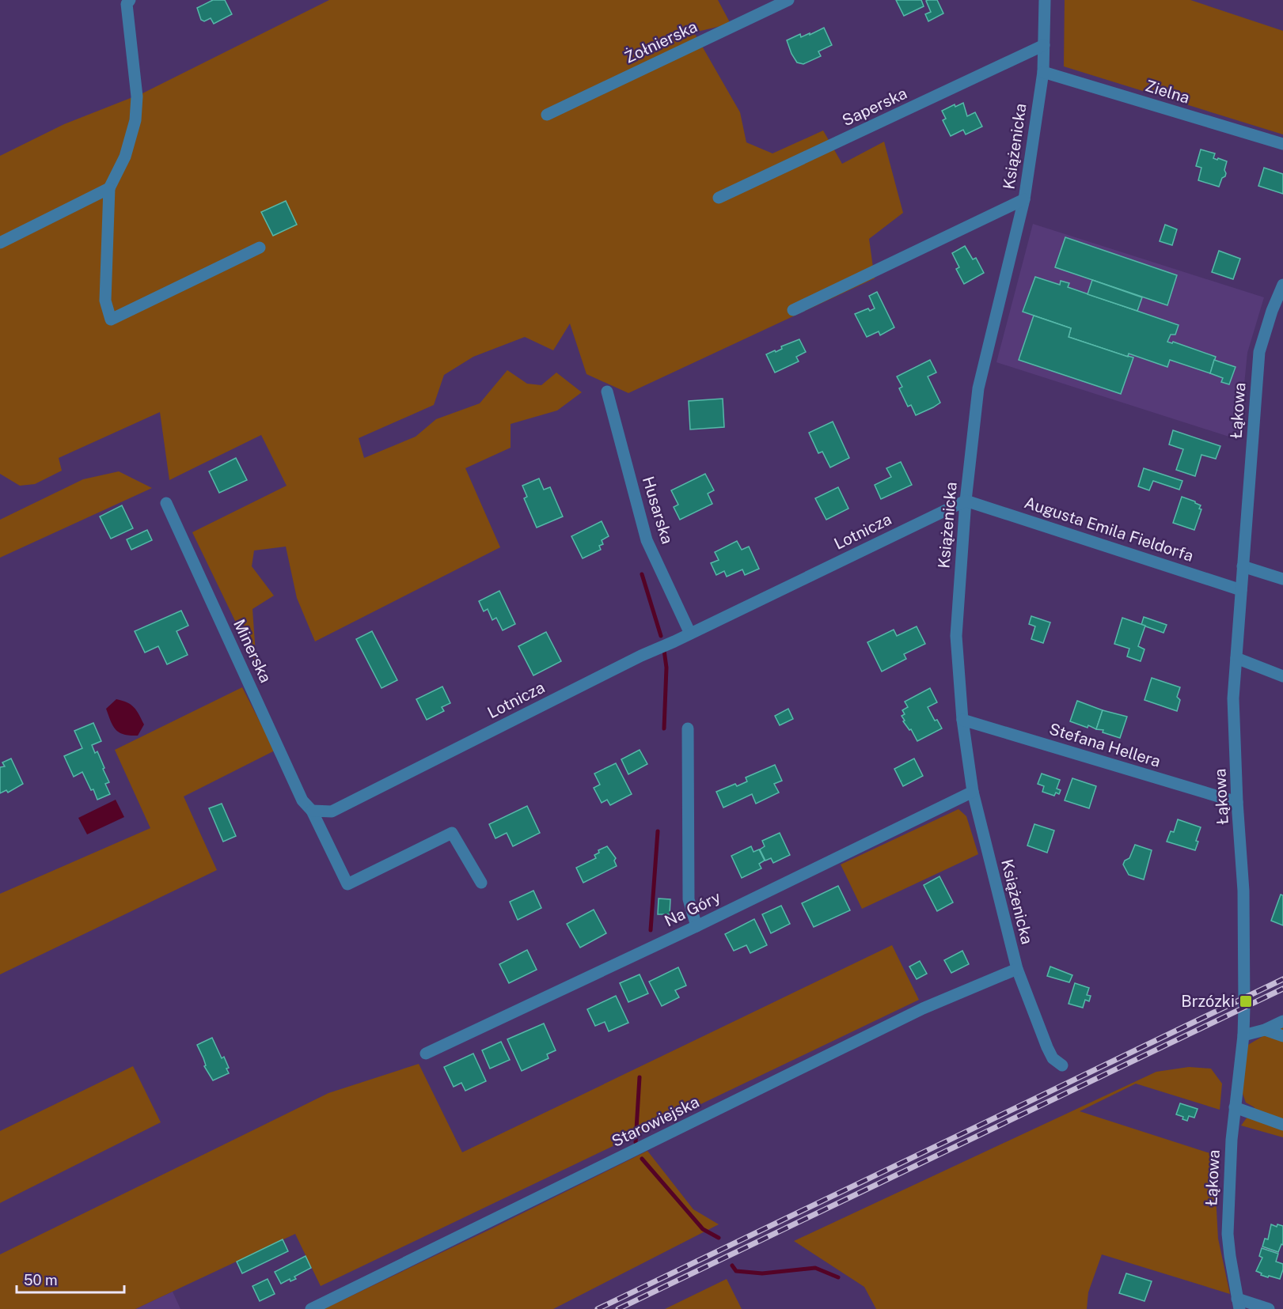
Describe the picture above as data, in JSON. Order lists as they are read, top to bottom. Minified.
{"streets":{"street":["Żołnierska","Zielna","Saperska","Książenicka","Łąkowa","Husarska","Augusta Emila Fieldorfa","Lotnicza","Minerska","Stefana Hellera","Na Góry","Starowiejska"]},"crossings":[["Zielna","Książenicka"],["Saperska","Książenicka"],["Książenicka","Augusta Emila Fieldorfa"],["Książenicka","Lotnicza"],["Książenicka","Stefana Hellera"],["Książenicka","Na Góry"],["Książenicka","Starowiejska"],["Łąkowa","Augusta Emila Fieldorfa"],["Łąkowa","Stefana Hellera"],["Husarska","Lotnicza"],["Augusta Emila Fieldorfa","Lotnicza"],["Lotnicza","Minerska"]],"places":{"transit":["Brzózki"]},"scale_bar":"50 m"}
